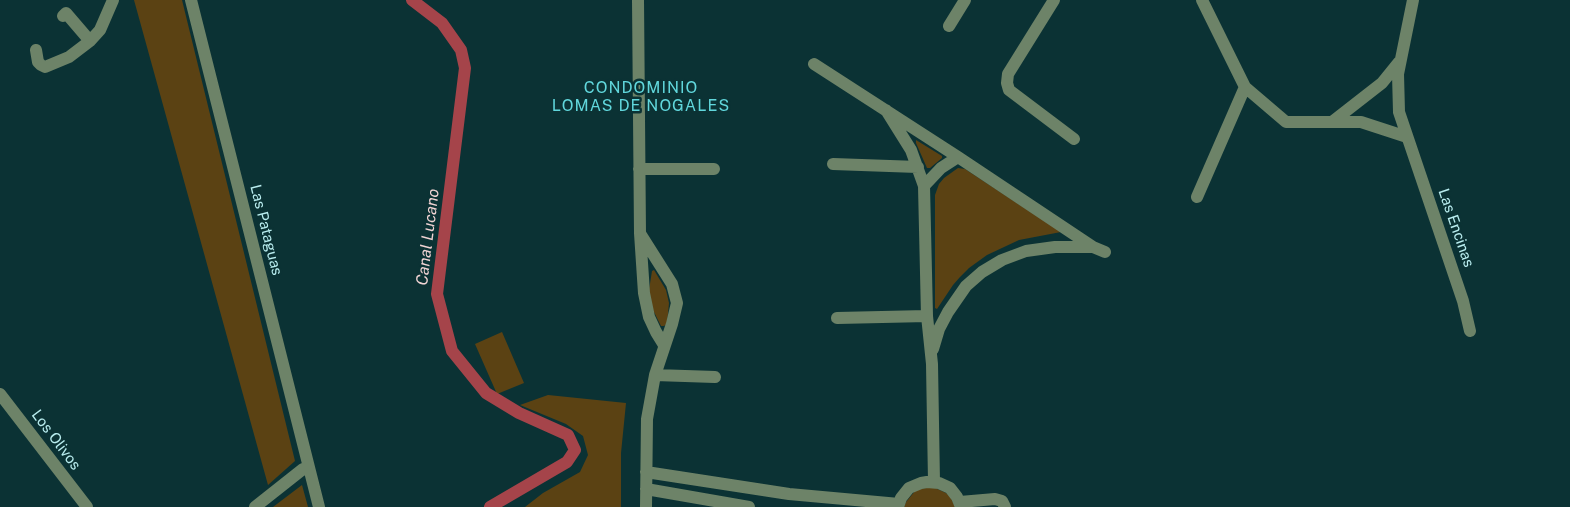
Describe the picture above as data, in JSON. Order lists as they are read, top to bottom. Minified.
{"streets":{"street":["Las Encinas","Las Pataguas","Los Olivos"]},"districts":["CONDOMINIO LOMAS DE NOGALES"],"water":["Canal Lucano"]}
